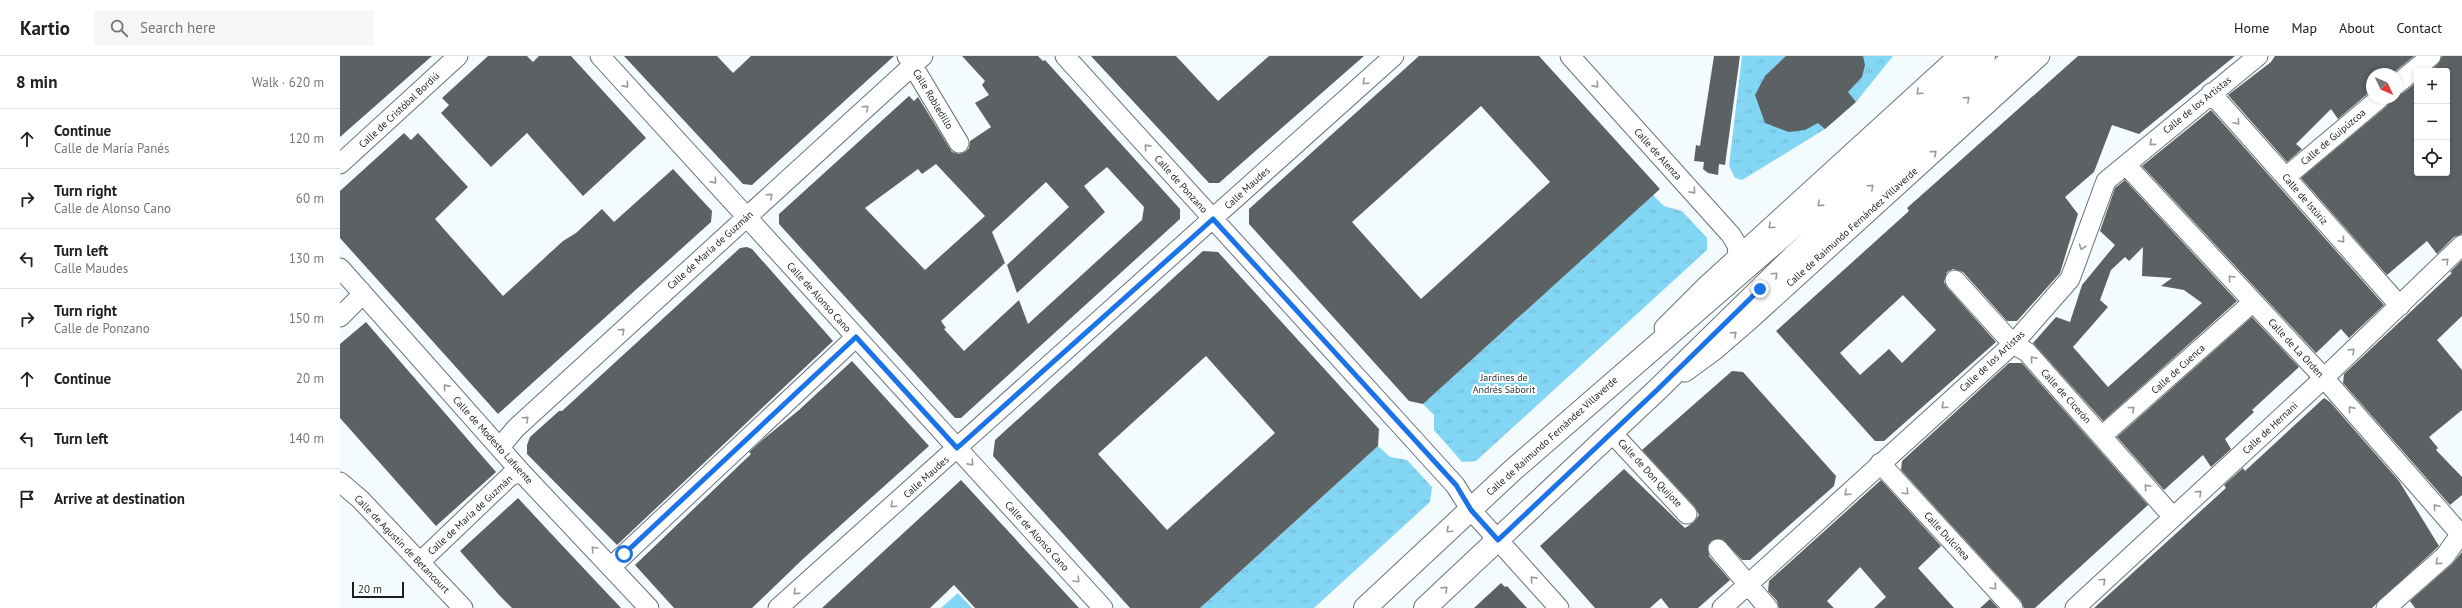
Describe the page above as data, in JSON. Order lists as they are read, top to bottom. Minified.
{"streets":{"main road":["Calle de Raimundo Fernández Villaverde"],"street":["Calle Robledillo","Calle de los Artistas","Calle de Cristóbal Bordiú","Calle de Guipúzcoa","Calle de Alenza","Calle de Ponzano","Calle Maudes","Calle de Istúriz","Calle de María de Guzmán","Calle de Alonso Cano","Calle de La Orden","Calle de Cuenca","Calle de Cicerón","Calle de Hernani","Calle de Modesto Lafuente","Calle de Don Quijote","Calle Dulcinea","Calle de Agustín de Betancourt"]},"crossings":[["Calle Robledillo","Calle de María de Guzmán"],["Calle de los Artistas","Calle de Istúriz"],["Calle de los Artistas","Calle de La Orden"],["Calle de los Artistas","Calle de Cicerón"],["Calle de los Artistas","Calle Dulcinea"],["Calle de Guipúzcoa","Calle de Istúriz"],["Calle de Alenza","Calle de Raimundo Fernández Villaverde"],["Calle de Ponzano","Calle Maudes"],["Calle de Ponzano","Calle de Raimundo Fernández Villaverde"],["Calle Maudes","Calle de Alonso Cano"],["Calle de Istúriz","Calle de Hernani"],["Calle de Raimundo Fernández Villaverde","Calle de Don Quijote"],["Calle de María de Guzmán","Calle de Alonso Cano"],["Calle de María de Guzmán","Calle de Modesto Lafuente"],["Calle de María de Guzmán","Calle de Agustín de Betancourt"],["Calle de La Orden","Calle de Cuenca"],["Calle de La Orden","Calle de Hernani"],["Calle de Cuenca","Calle de Cicerón"],["Calle de Cicerón","Calle de Hernani"]],"one_way":["Calle de los Artistas","Calle de Alenza","Calle de Ponzano","Calle de Istúriz","Calle de Alonso Cano","Calle de La Orden","Calle de Cuenca","Calle de Cicerón","Calle de Hernani","Calle de Modesto Lafuente","Calle Dulcinea"],"parks":["Jardines de Andrés Saborit"],"scale_bar":"20 m","north":"bottom right","page":{"header":"Kartio","search":"Search here","nav":["Home","Map","About","Contact"],"heading":["8 min","Walk · 620 m"],"map_buttons":["+","−"],"list":[["Continue","Calle de María Panés","120 m"],["Turn right","Calle de Alonso Cano","60 m"],["Turn left","Calle Maudes","130 m"],["Turn right","Calle de Ponzano","150 m"],["Continue","20 m"],["Turn left","140 m"],"Arrive at destination"],"scale":"20 m"}}
